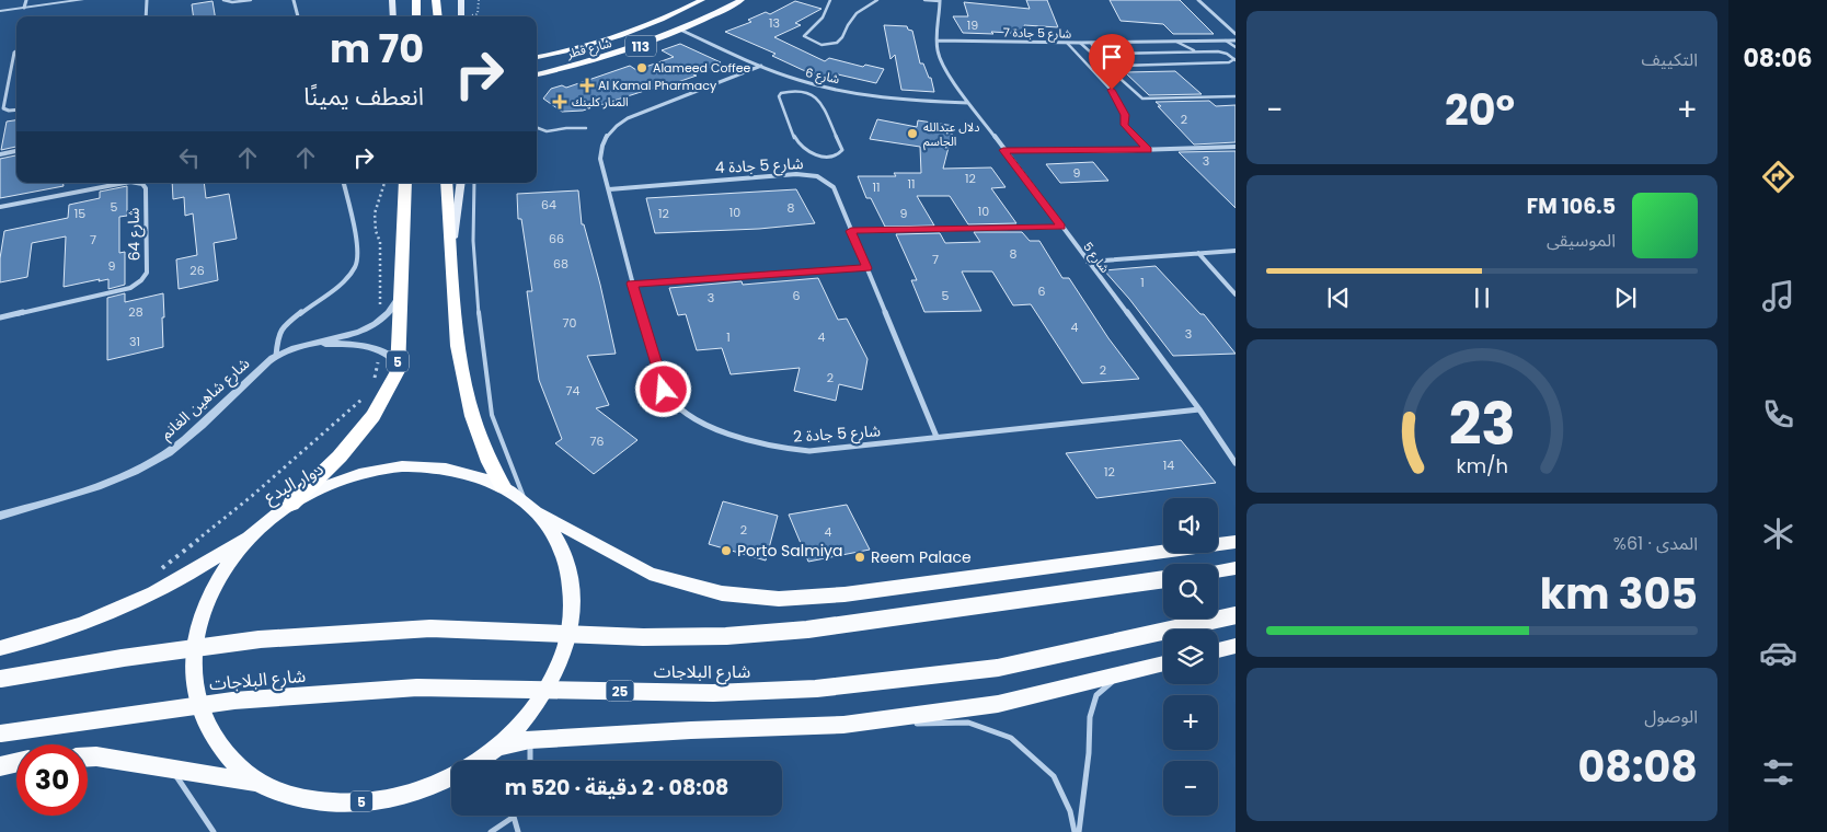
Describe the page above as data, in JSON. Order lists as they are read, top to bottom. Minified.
{"streets":{"highway":["5"],"main road":["113","شارع قطر","دوار البدع","شارع البلاجات","25"],"street":["شارع 5 جادة 7","شارع 6","شارع 5 جادة 4","شارع 64","شارع 5","شارع شاهين الغانم","شارع 5 جادة 2"]},"crossings":[["شارع 5 جادة 7","شارع 5"],["شارع قطر","شارع 6"],["شارع 6","شارع 5"],["شارع 6","شارع 5 جادة 2"],["شارع 5 جادة 4","شارع 5 جادة 2"],["شارع 5","شارع 5 جادة 2"],["5","شارع شاهين الغانم"],["5","دوار البدع"]],"places":{"other":["Alameed Coffee","دلال عبدالله الجاسم","Porto Salmiya","Reem Palace"],"health":["Al Kamal Pharmacy","المنار كلينك"]},"house_numbers":["13","19","2","3","9","12","11","11","64","5","8","10","10","15","12","9","66","7","8","7","68","9","26","1","6","6","5","3","28","70","4","3","1","4","31","2","2","74","76","14","12","2","4"],"page":{"tabs":"08:06","tile":["التكييف",["المدى · 61%","305 km"],["الوصول","08:08"]],"turn":["70 m","انعطف يمينًا"],"heat":["−","20°","+"],"song":["106.5 FM","الموسيقى"],"map_buttons":["+","−"],"limit":"30","trip":"08:08 · 2 دقيقة · 520 m","gauge":["23","km/h"]}}
